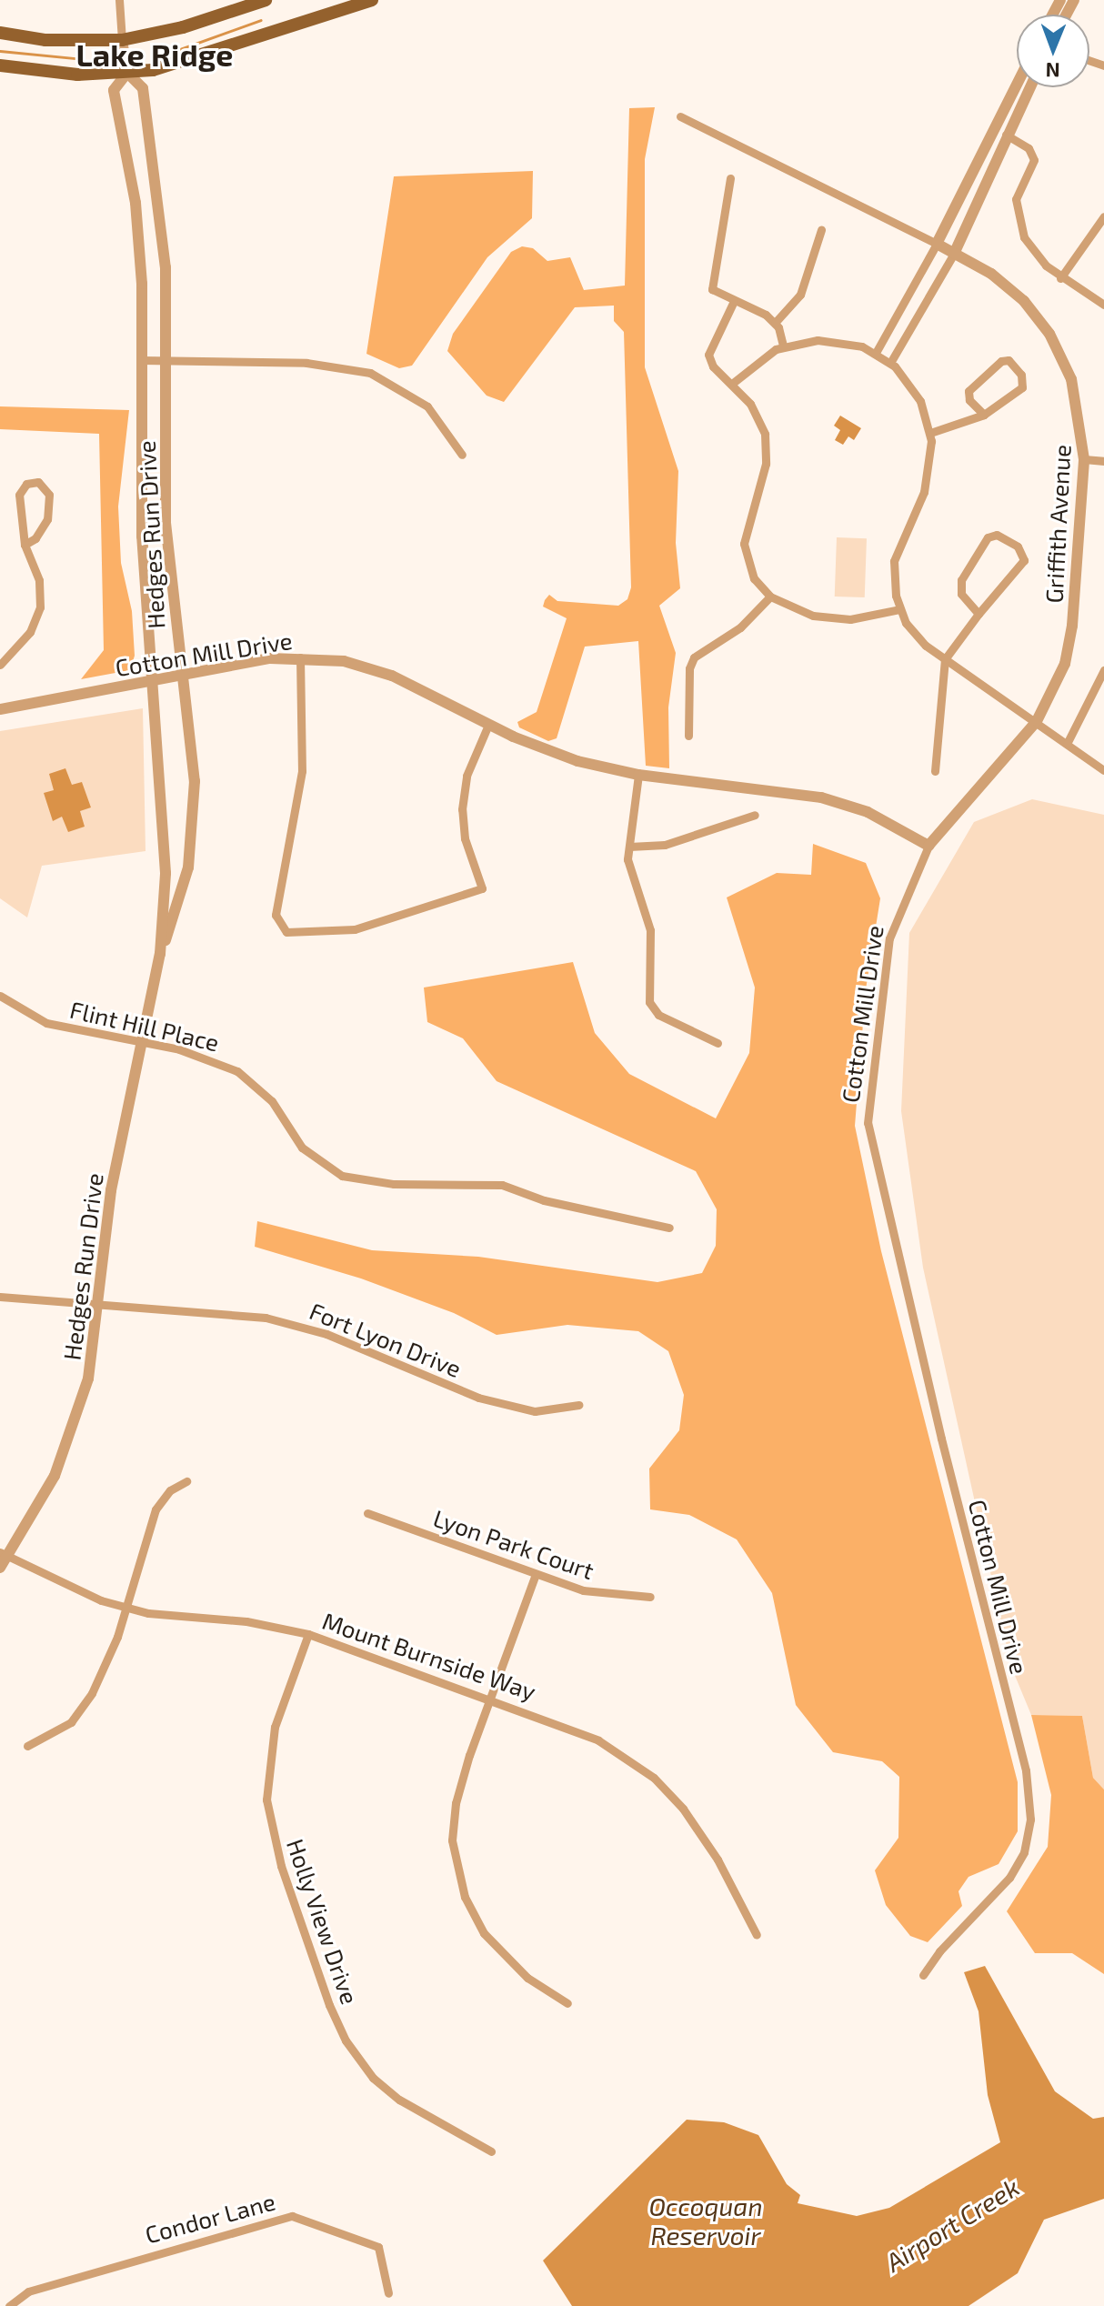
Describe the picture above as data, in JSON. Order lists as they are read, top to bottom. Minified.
{"streets":{"street":["Griffith Avenue","Hedges Run Drive","Cotton Mill Drive","Flint Hill Place","Fort Lyon Drive","Lyon Park Court","Mount Burnside Way","Holly View Drive","Condor Lane"]},"crossings":[["Griffith Avenue","Cotton Mill Drive"],["Hedges Run Drive","Cotton Mill Drive"],["Hedges Run Drive","Flint Hill Place"],["Hedges Run Drive","Fort Lyon Drive"],["Hedges Run Drive","Mount Burnside Way"],["Mount Burnside Way","Holly View Drive"]],"districts":["Lake Ridge"],"water":["Occoquan Reservoir","Airport Creek"],"north":"bottom"}
